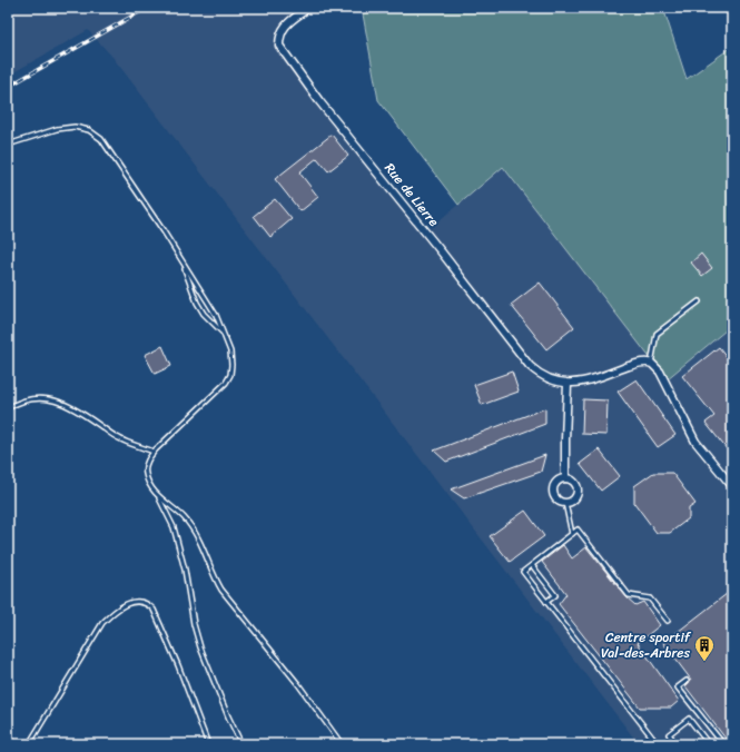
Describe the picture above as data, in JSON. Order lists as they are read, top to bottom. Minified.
{"streets":{"street":["Rue de Lierre"]},"places":{"building":["Centre sportif Val-des-Arbres"]}}
